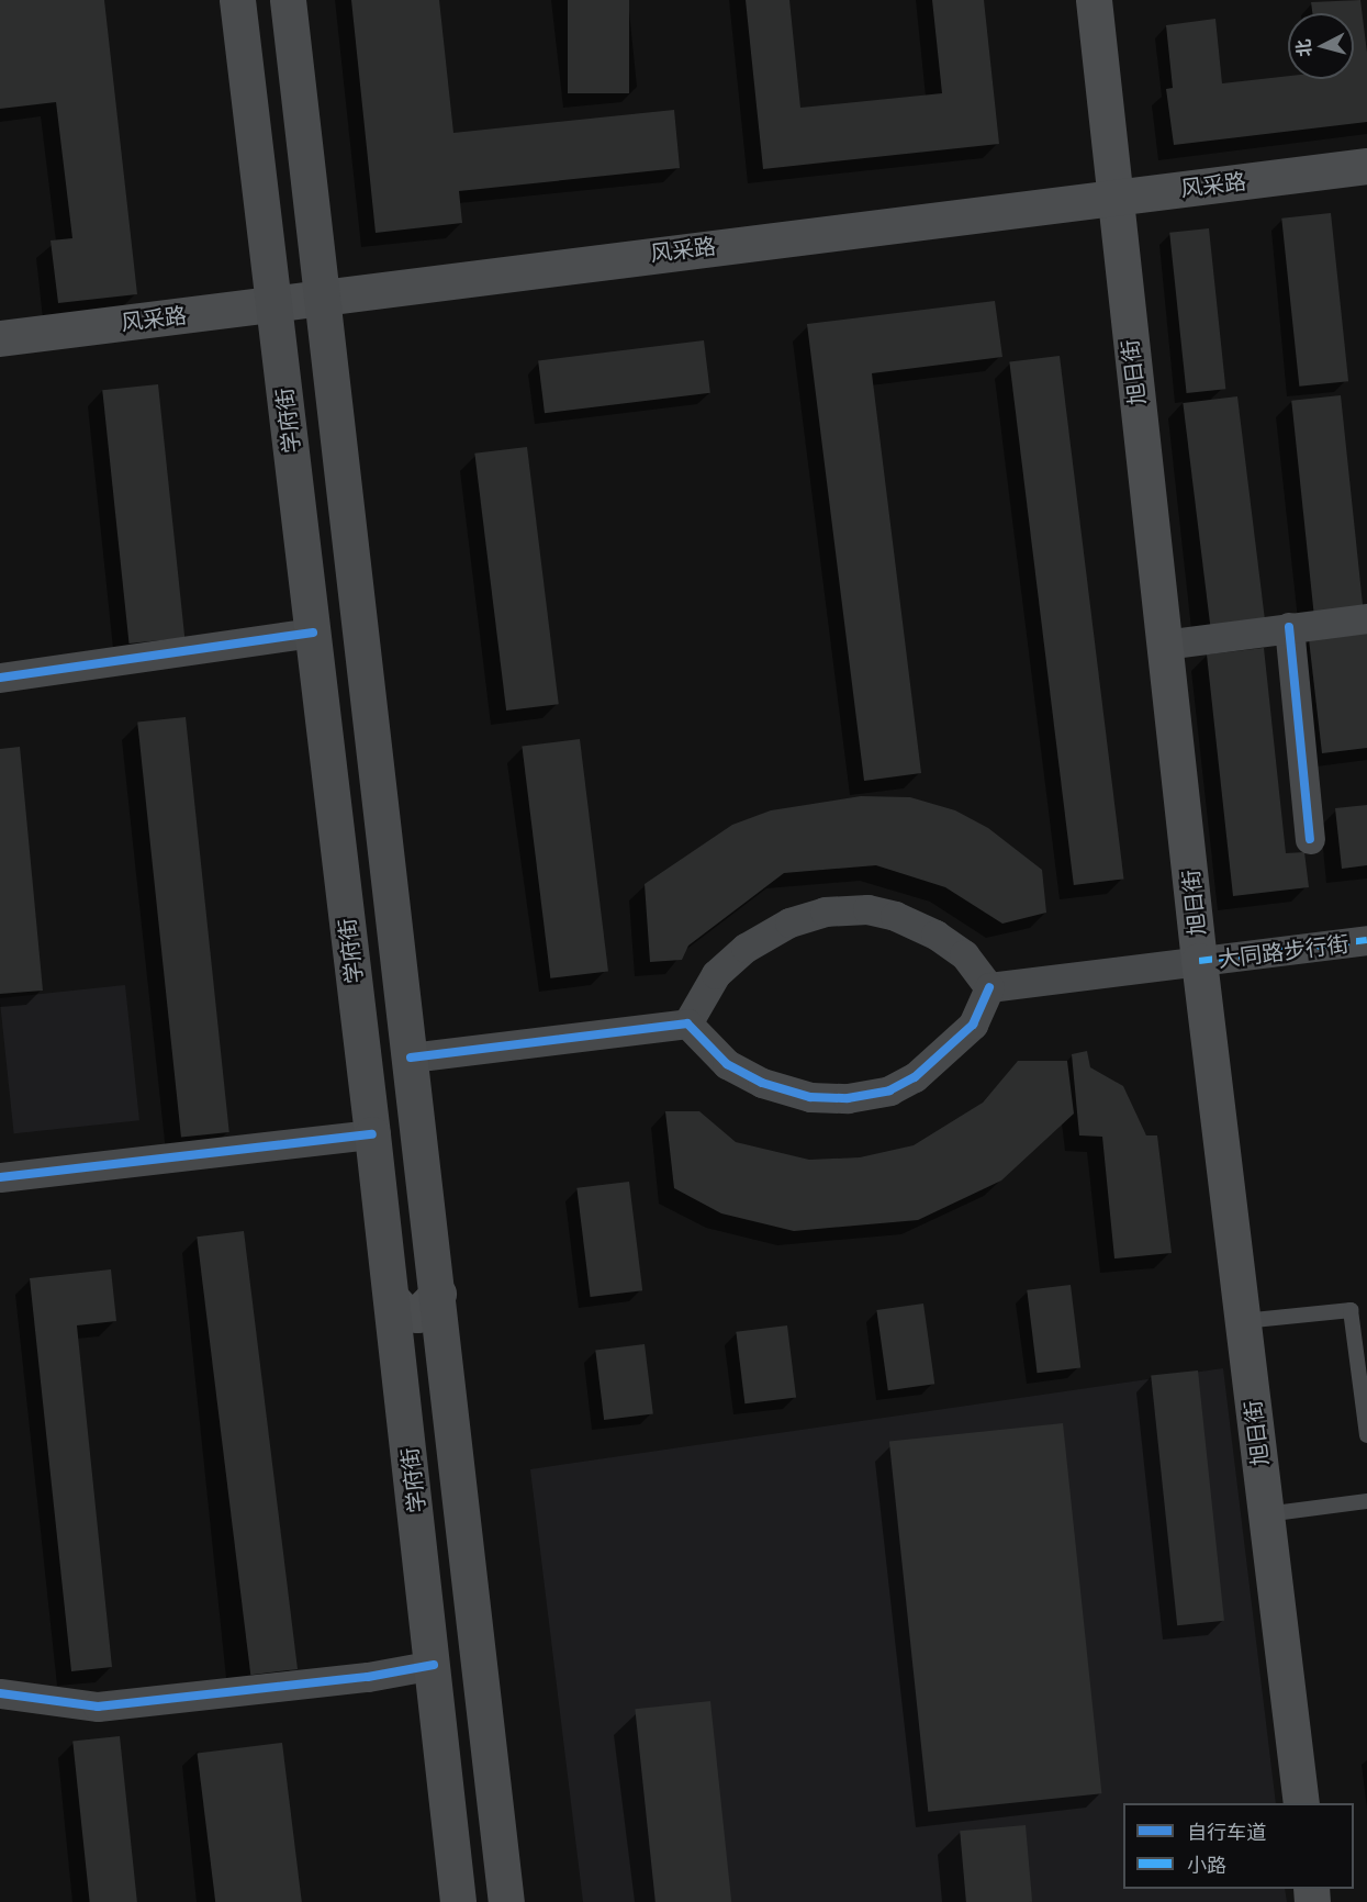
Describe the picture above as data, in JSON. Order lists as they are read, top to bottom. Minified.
{"streets":{"main road":["风采路","旭日街","学府街"],"street":["大同路步行街"]},"crossings":[["风采路","旭日街"],["风采路","学府街"],["旭日街","大同路步行街"]],"legend":["自行车道","小路"],"north":"left"}
